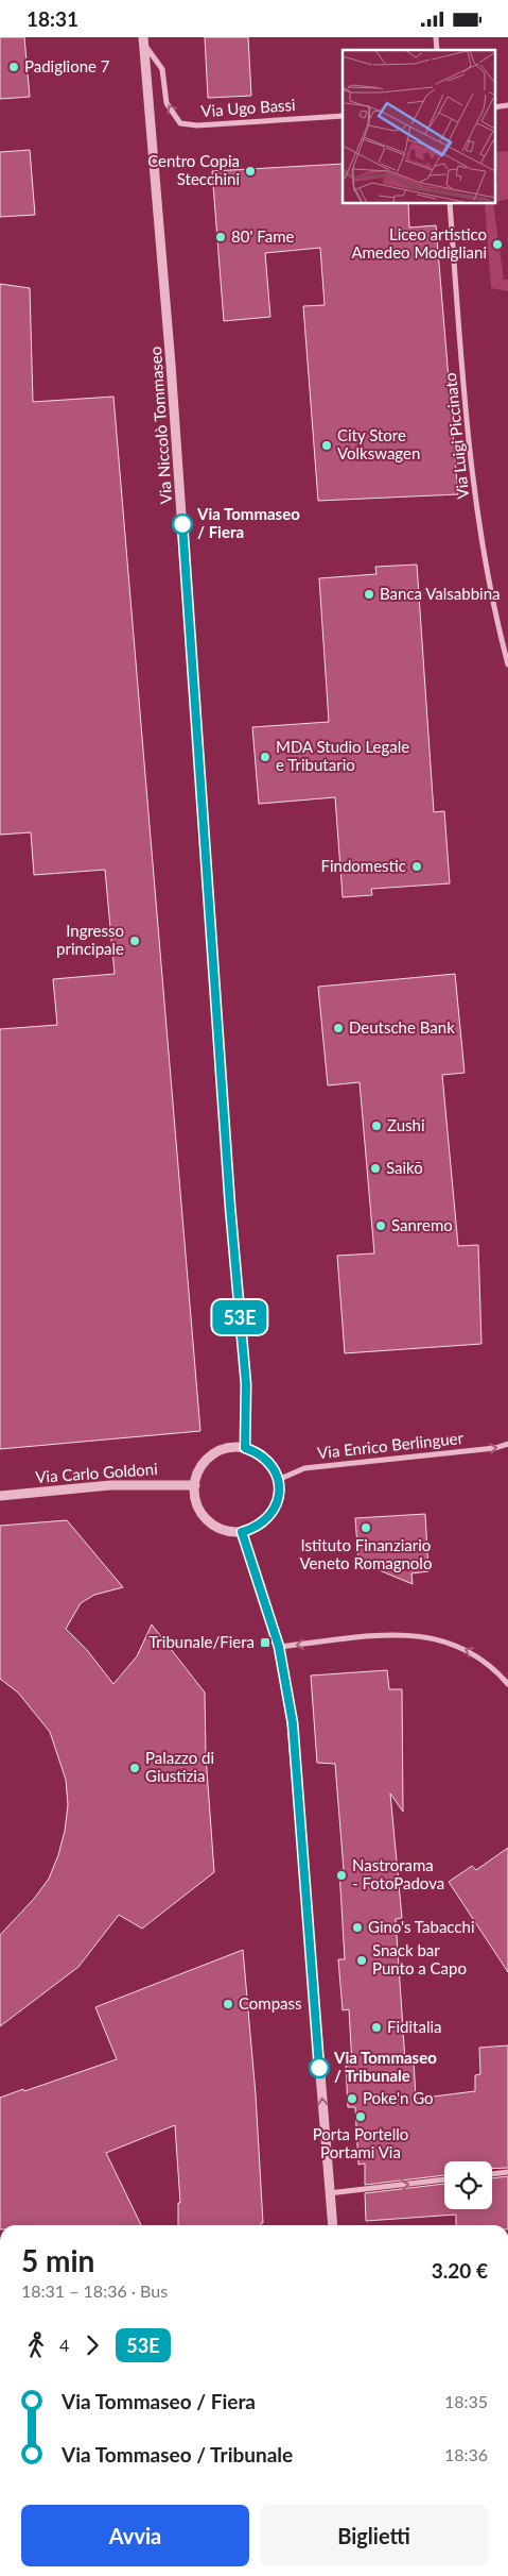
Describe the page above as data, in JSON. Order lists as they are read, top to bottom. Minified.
{"streets":{"street":["Via Ugo Bassi","Via Niccolò Tommaseo","Via Luigi Piccinato","Via Enrico Berlinguer","Via Carlo Goldoni"]},"crossings":[["Via Ugo Bassi","Via Niccolò Tommaseo"],["Via Niccolò Tommaseo","Via Enrico Berlinguer"],["Via Niccolò Tommaseo","Via Carlo Goldoni"],["Via Enrico Berlinguer","Via Carlo Goldoni"]],"one_way":["Via Ugo Bassi","Via Enrico Berlinguer"],"places":{"other":["Padiglione 7","Centro Copia Stecchini","80' Fame","Liceo artistico Amedeo Modigliani","City Store Volkswagen","Via Tommaseo / Fiera","Banca Valsabbina","MDA Studio Legale e Tributario","Findomestic","Ingresso principale","Deutsche Bank","Zushi","Saikō","Sanremo","Istituto Finanziario Veneto Romagnolo","Palazzo di Giustizia","Nastrorama - FotoPadova","Gino's Tabacchi","Snack bar Punto a Capo","Compass","Fiditalia","Via Tommaseo / Tribunale","Poke'n Go","Porta Portello Portami Via"],"transit":["Tribunale/Fiera"]},"lines":["bus line 53E"],"page":{"status":"18:31","on_map":"53E","heading":["5 min","18:31 – 18:36 · Bus","3.20 €"],"legs":["4","53E"],"list":[{"name":"Via Tommaseo / Fiera","value":"18:35"},{"name":"Via Tommaseo / Tribunale","value":"18:36"}],"buttons":["Avvia","Biglietti"]}}
